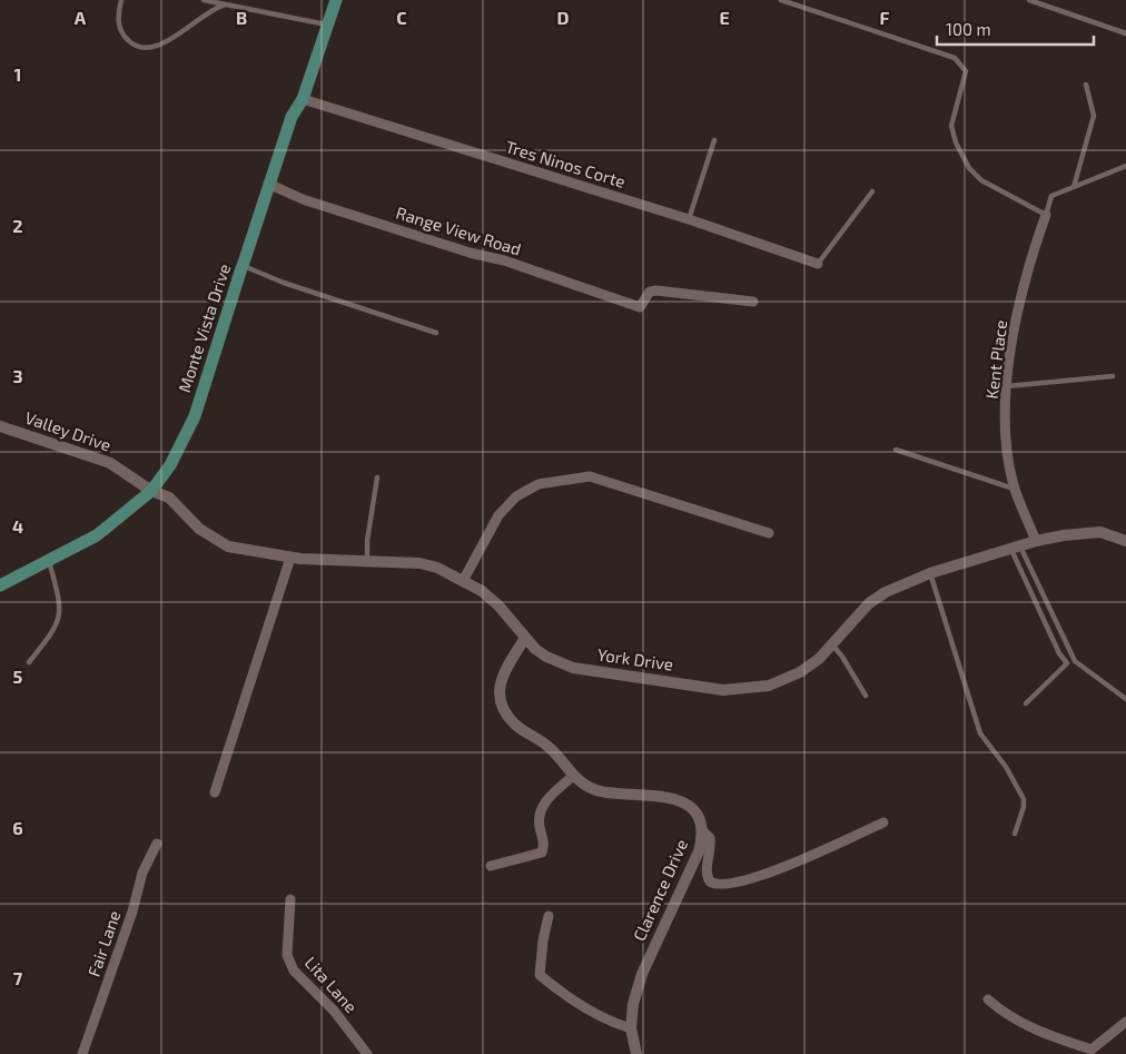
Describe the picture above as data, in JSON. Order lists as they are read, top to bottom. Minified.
{"streets":{"main road":["Monte Vista Drive"],"street":["Tres Ninos Corte","Range View Road","Kent Place","Valley Drive","York Drive","Clarence Drive","Fair Lane","Lita Lane"]},"crossings":[["Tres Ninos Corte","Monte Vista Drive"],["Range View Road","Monte Vista Drive"],["Monte Vista Drive","Valley Drive"],["Monte Vista Drive","York Drive"],["Kent Place","York Drive"],["Valley Drive","York Drive"],["York Drive","Clarence Drive"]],"scale_bar":"100 m","grid":{"columns":["A","B","C","D","E","F"],"rows":["1","2","3","4","5","6","7"]}}
